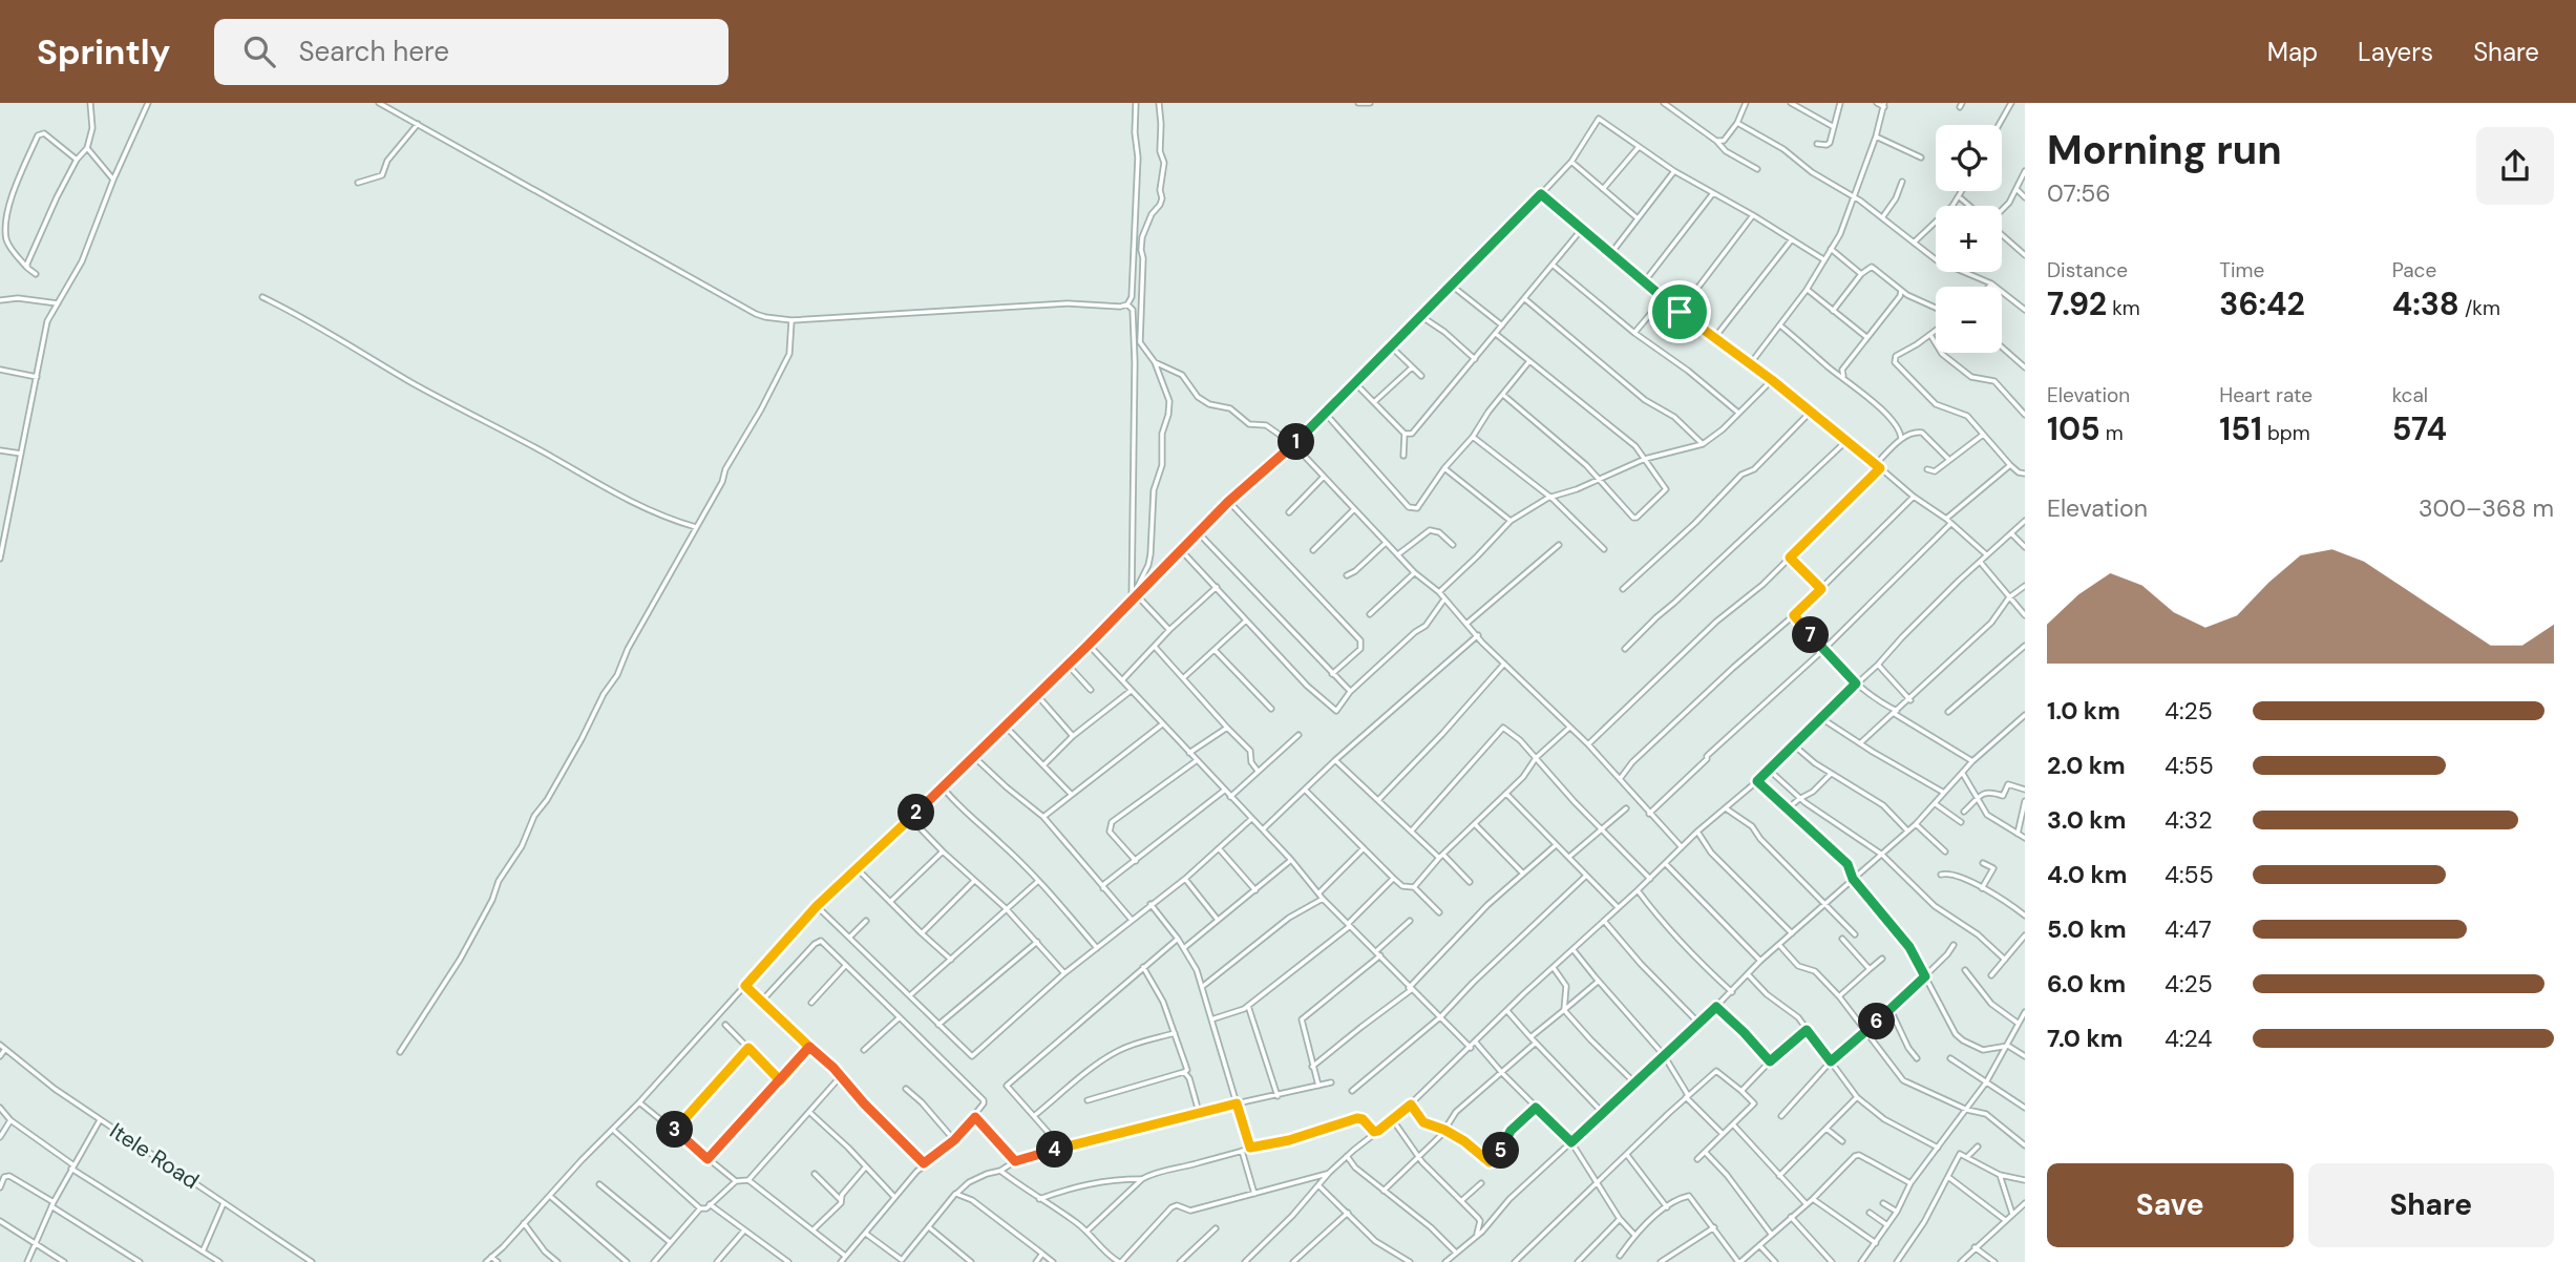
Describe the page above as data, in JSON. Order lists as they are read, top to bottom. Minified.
{"streets":{"street":["Itele Road"]},"page":{"header":"Sprintly","search":"Search here","nav":["Map","Layers","Share"],"heading":["Morning run","07:56"],"map_buttons":["+","−"],"stats":[["Distance","7.92 km"],["Time","36:42"],["Pace","4:38 /km"],["Elevation","105 m"],["Heart rate","151 bpm"],["kcal","574"]],"pins":["1","7","2","6","3","4","5"],"chart":["Elevation","300–368 m"],"list":[{"name":"1.0 km","note":"4:25"},{"name":"2.0 km","note":"4:55"},{"name":"3.0 km","note":"4:32"},{"name":"4.0 km","note":"4:55"},{"name":"5.0 km","note":"4:47"},{"name":"6.0 km","note":"4:25"},{"name":"7.0 km","note":"4:24"}],"buttons":["Save","Share"]}}
